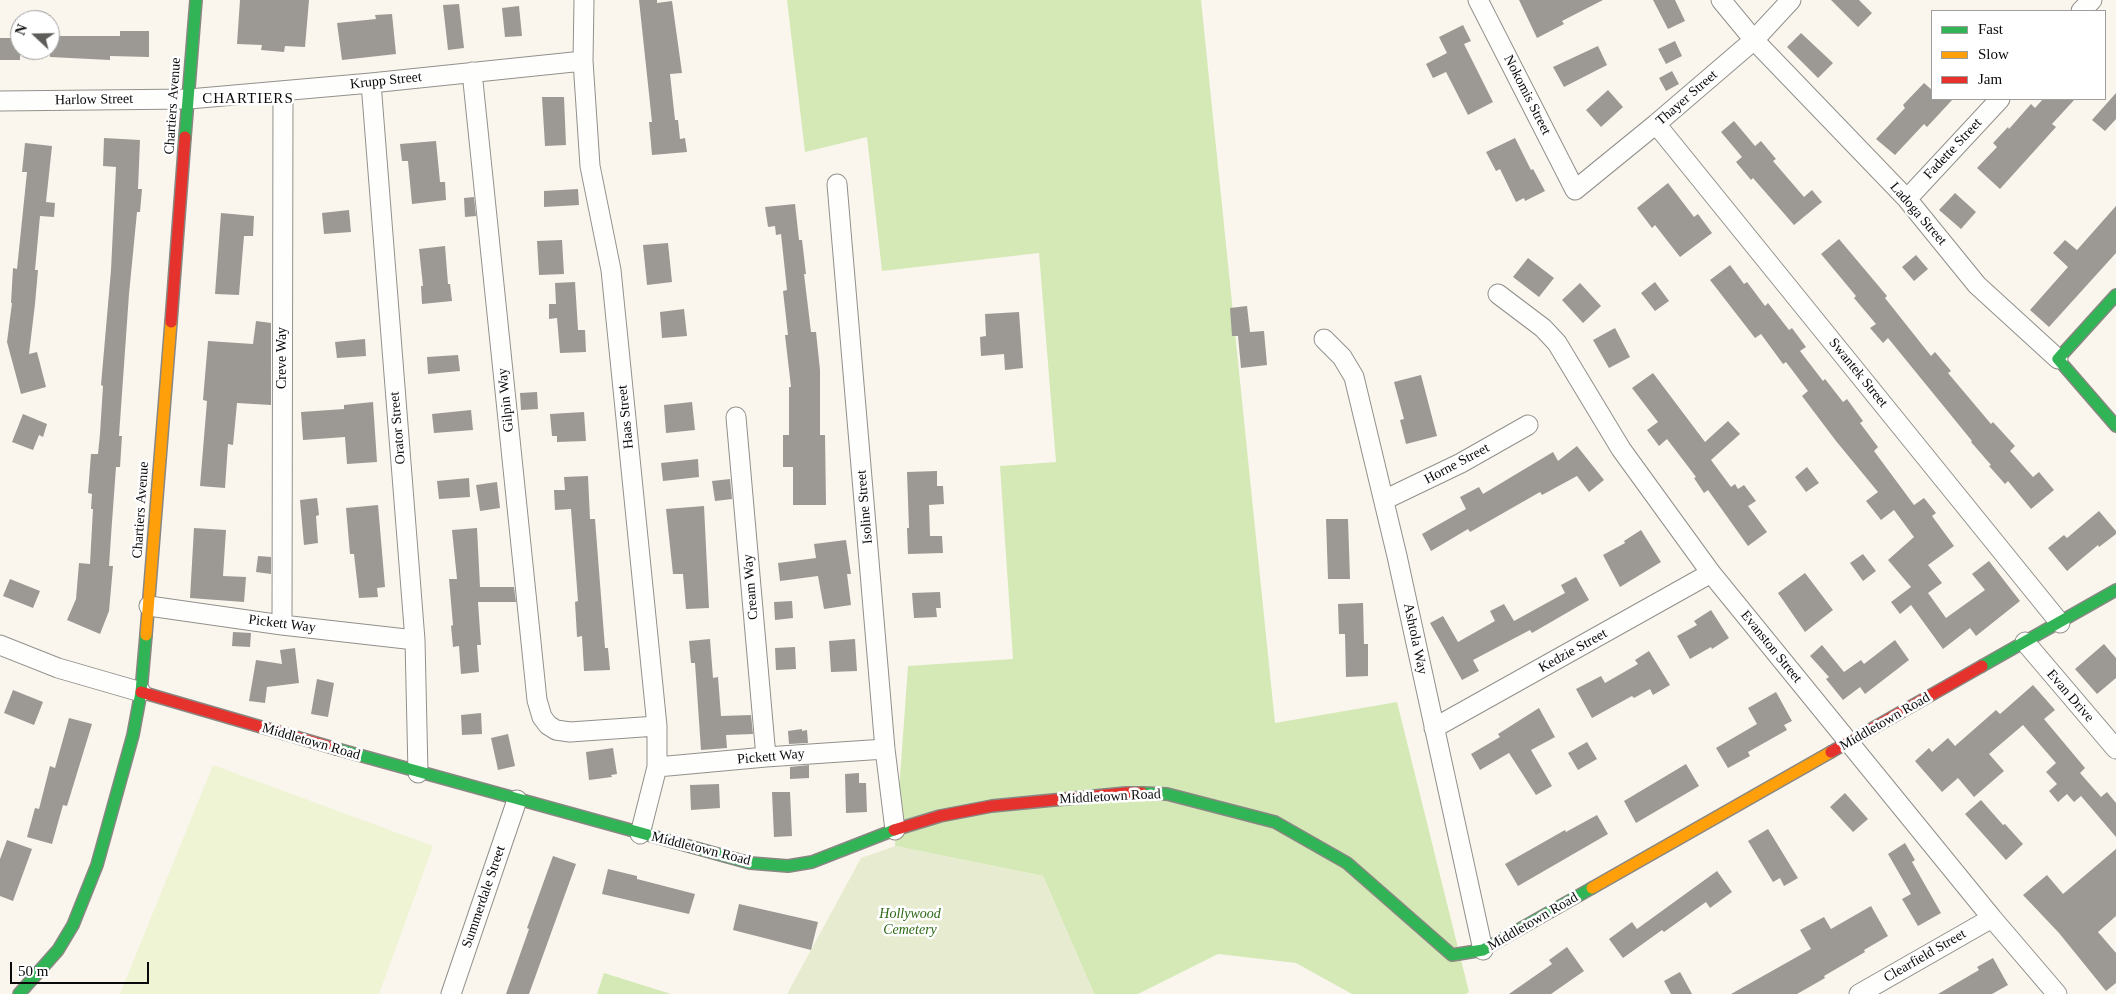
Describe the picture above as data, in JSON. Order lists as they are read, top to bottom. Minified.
{"streets":{"street":["Krupp Street","Nokomis Street","Thayer Street","Harlow Street","Chartiers Avenue","Fadette Street","Ladoga Street","Creve Way","Swantek Street","Gilpin Way","Haas Street","Orator Street","Horne Street","Isoline Street","Cream Way","Pickett Way","Ashtola Way","Evanston Street","Kedzie Street","Evan Drive","Middletown Road","Summerdale Street","Clearfield Street"]},"crossings":[["Krupp Street","Harlow Street"],["Krupp Street","Chartiers Avenue"],["Krupp Street","Creve Way"],["Krupp Street","Gilpin Way"],["Krupp Street","Haas Street"],["Krupp Street","Orator Street"],["Nokomis Street","Thayer Street"],["Thayer Street","Ladoga Street"],["Thayer Street","Swantek Street"],["Harlow Street","Chartiers Avenue"],["Chartiers Avenue","Pickett Way"],["Chartiers Avenue","Middletown Road"],["Fadette Street","Ladoga Street"],["Creve Way","Pickett Way"],["Swantek Street","Middletown Road"],["Gilpin Way","Haas Street"],["Haas Street","Pickett Way"],["Haas Street","Middletown Road"],["Orator Street","Pickett Way"],["Orator Street","Middletown Road"],["Horne Street","Ashtola Way"],["Isoline Street","Pickett Way"],["Isoline Street","Middletown Road"],["Cream Way","Pickett Way"],["Ashtola Way","Kedzie Street"],["Ashtola Way","Middletown Road"],["Evanston Street","Kedzie Street"],["Evanston Street","Middletown Road"],["Evanston Street","Clearfield Street"],["Evan Drive","Middletown Road"],["Middletown Road","Summerdale Street"]],"districts":["CHARTIERS"],"parks":["Hollywood Cemetery"],"legend":["Fast","Slow","Jam"],"scale_bar":"50 m","north":"left"}
